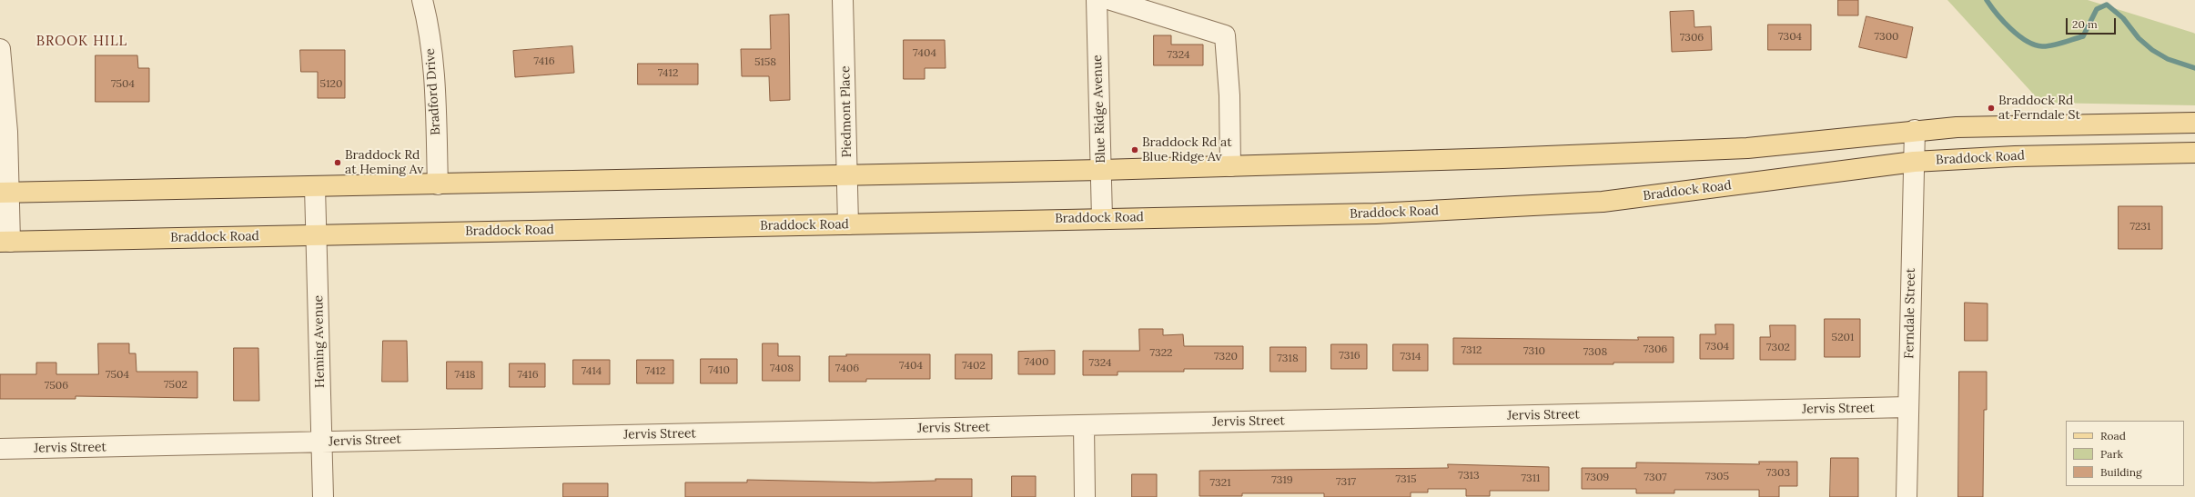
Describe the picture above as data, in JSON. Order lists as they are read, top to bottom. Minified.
{"streets":{"main road":["Braddock Road"],"street":["Bradford Drive","Blue Ridge Avenue","Piedmont Place","Ferndale Street","Heming Avenue","Jervis Street"]},"crossings":[["Blue Ridge Avenue","Braddock Road"],["Piedmont Place","Braddock Road"],["Braddock Road","Ferndale Street"],["Braddock Road","Heming Avenue"],["Ferndale Street","Jervis Street"],["Heming Avenue","Jervis Street"]],"districts":["BROOK HILL"],"places":["Braddock Rd at Ferndale St","Braddock Rd at Blue Ridge Av","Braddock Rd at Heming Av"],"house_numbers":["7304","7300","7306","7404","7324","7416","5158","7412","7504","5120","7231","5201","7304","7302","7306","7312","7310","7308","7322","7316","7320","7314","7318","7400","7324","7404","7402","7408","7406","7410","7414","7412","7504","7418","7416","7502","7506","7303","7313","7305","7309","7307","7311","7315","7319","7317","7321"],"legend":["Road","Park","Building"],"scale_bar":"20 m"}
